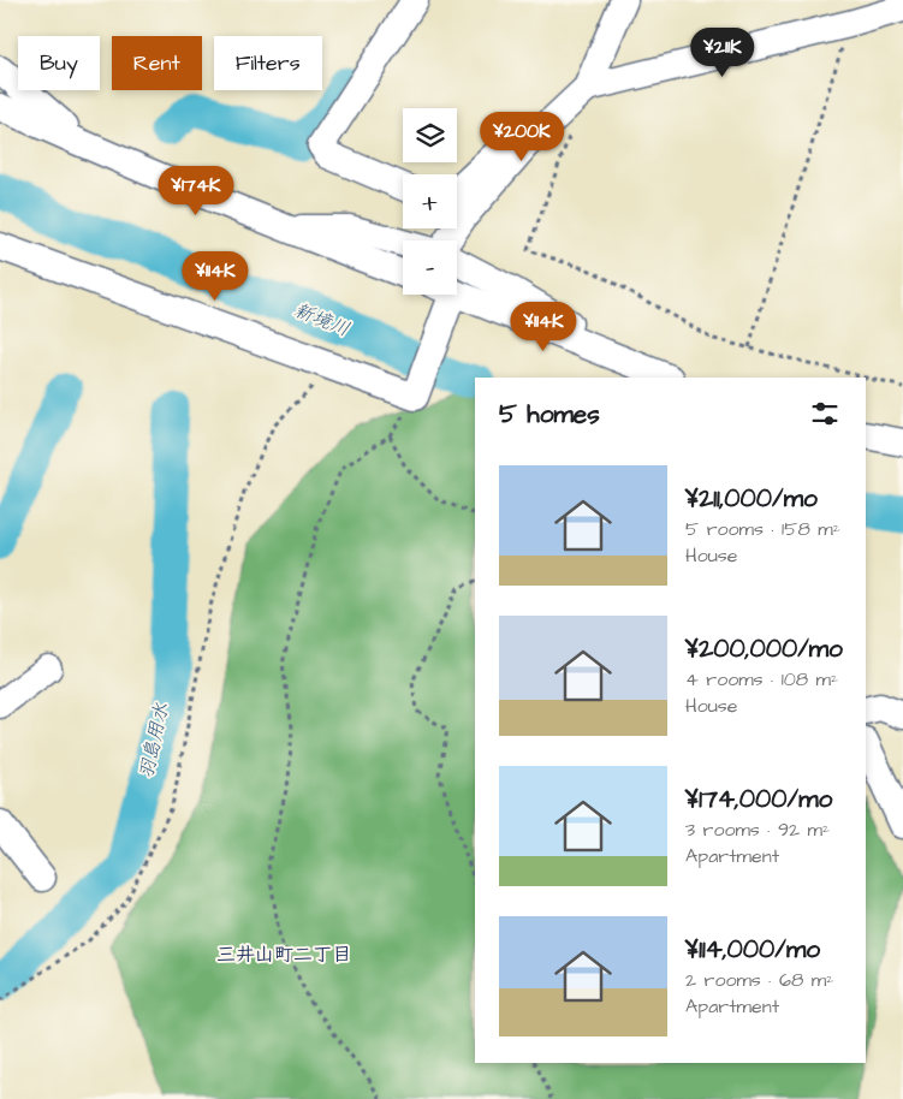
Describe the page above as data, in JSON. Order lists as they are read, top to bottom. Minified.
{"districts":["三井山町二丁目"],"water":["新境川","羽島用水"],"page":{"price":["¥211K","¥200K","¥174K","¥114K","¥114K"],"chip":["Buy","Rent","Filters"],"map_buttons":["+","−"],"heading":"5 homes","list":[{"name":"¥211,000/mo","note":"5 rooms · 158 m² · House"},{"name":"¥200,000/mo","note":"4 rooms · 108 m² · House"},{"name":"¥174,000/mo","note":"3 rooms · 92 m² · Apartment"},{"name":"¥114,000/mo","note":"2 rooms · 68 m² · Apartment"}]}}
